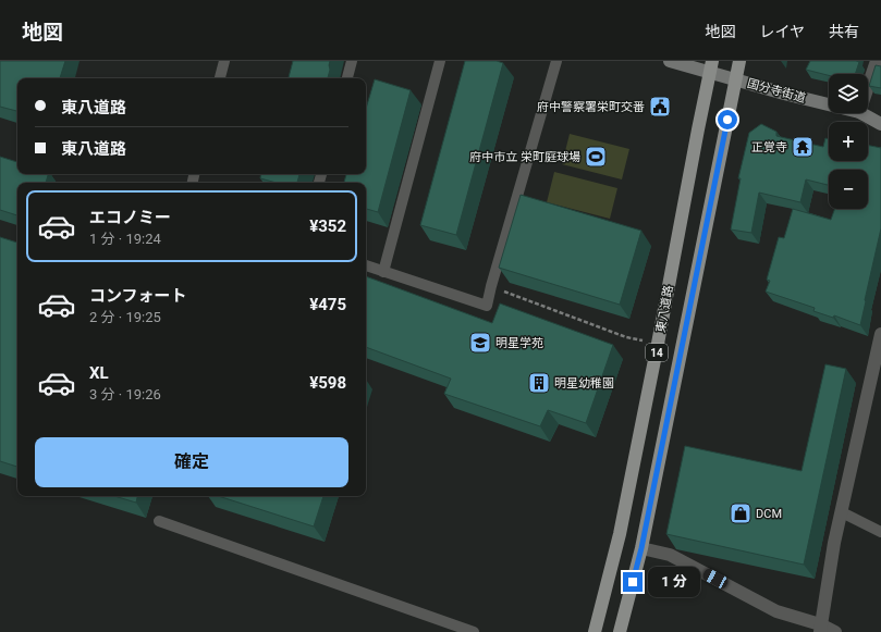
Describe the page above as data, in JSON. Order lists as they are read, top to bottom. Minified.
{"streets":{"main road":["国分寺街道","東八道路","14"]},"crossings":[["国分寺街道","東八道路"]],"places":{"public building":["府中警察署栄町交番"],"temple":["正覚寺"],"sports":["府中市立 栄町庭球場"],"school or university":["明星学苑"],"building":["明星幼稚園"],"shop":["DCM"]},"page":{"header":"地図","nav":["地図","レイヤ","共有"],"map_buttons":["+","−"],"banner":["東八道路","東八道路"],"list":[{"name":"エコノミー","note":"1 分 · 19:24","value":"¥352"},{"name":"コンフォート","note":"2 分 · 19:25","value":"¥475"},{"name":"XL","note":"3 分 · 19:26","value":"¥598"}],"buttons":"確定","bubble":"1 分"}}
